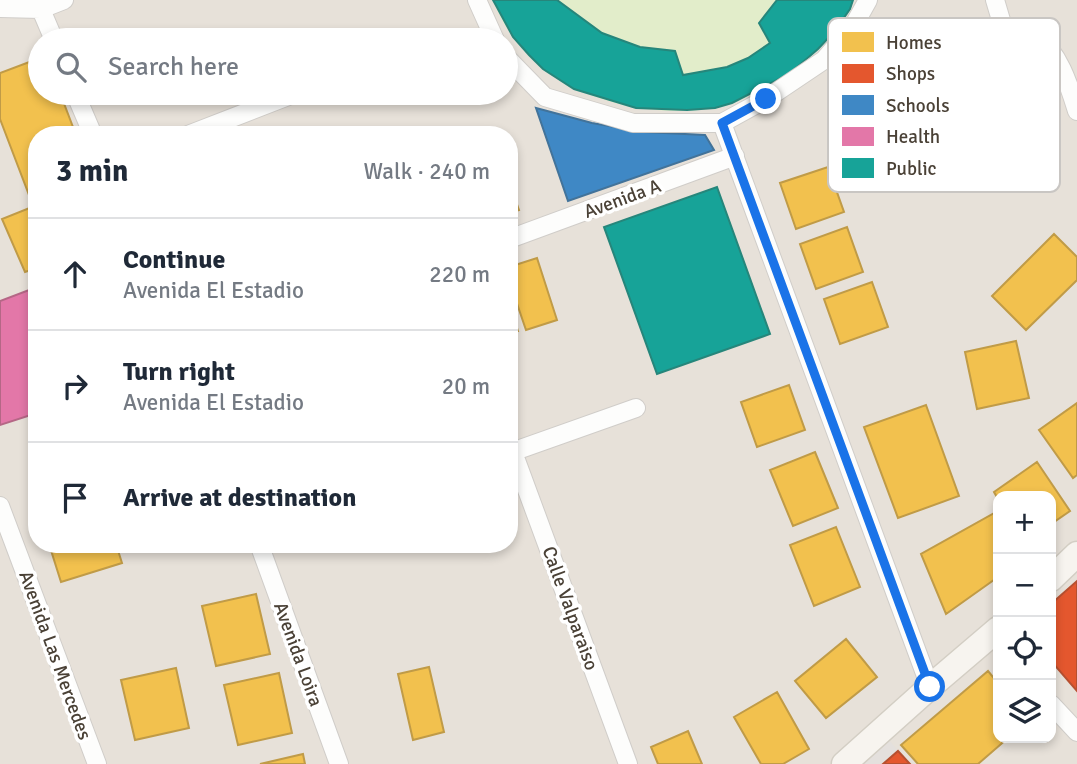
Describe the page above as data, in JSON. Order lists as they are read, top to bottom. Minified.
{"streets":{"street":["Avenida A","Calle Valparaiso","Avenida Loira","Avenida Las Mercedes"]},"legend":["Homes","Shops","Schools","Health","Public"],"page":{"search":"Search here","heading":["3 min","Walk · 240 m"],"list":[["Continue","Avenida El Estadio","220 m"],["Turn right","Avenida El Estadio","20 m"],"Arrive at destination"],"map_buttons":["+","−"]}}
